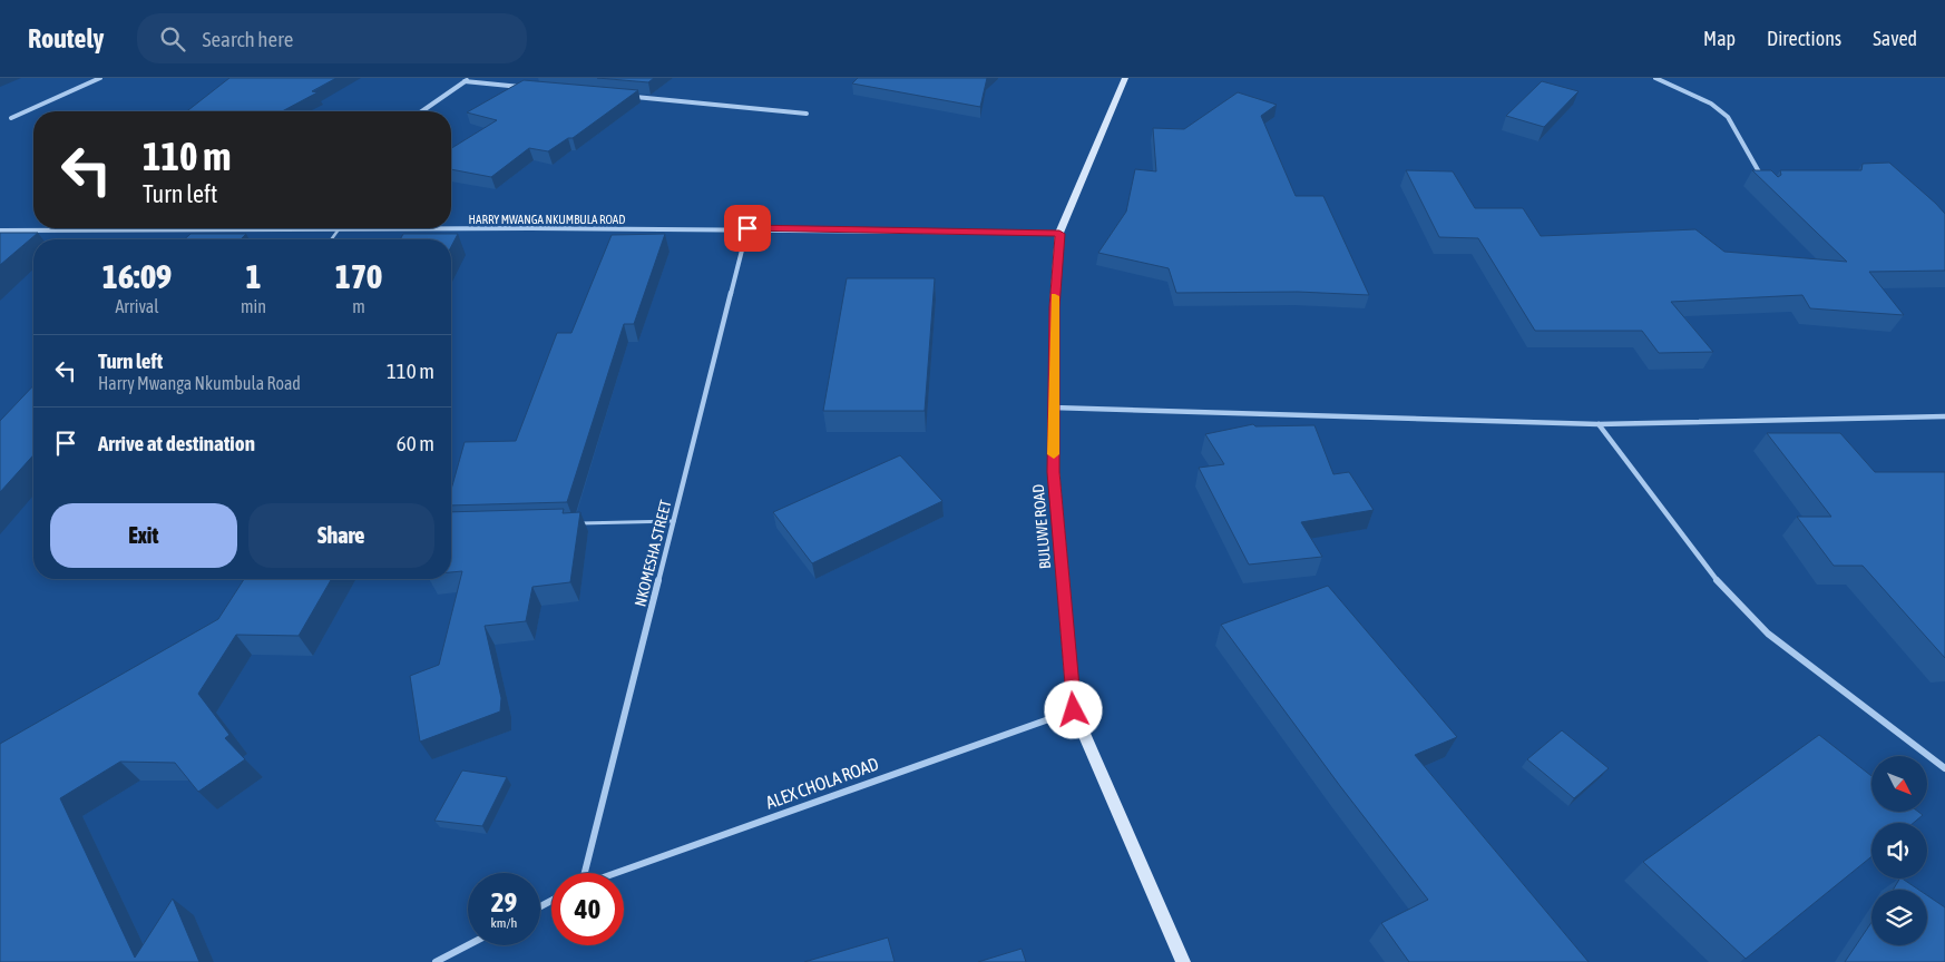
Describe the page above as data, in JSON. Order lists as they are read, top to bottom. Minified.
{"streets":{"street":["HARRY MWANGA NKUMBULA ROAD","BULUWE ROAD","NKOMESHA STREET","ALEX CHOLA ROAD"]},"crossings":[["HARRY MWANGA NKUMBULA ROAD","BULUWE ROAD"],["HARRY MWANGA NKUMBULA ROAD","NKOMESHA STREET"],["BULUWE ROAD","ALEX CHOLA ROAD"]],"north":"bottom right","page":{"header":"Routely","search":"Search here","nav":["Map","Directions","Saved"],"turn":["110 m","Turn left"],"eta":["16:09","Arrival","1","min","170","m"],"list":[{"name":"Turn left","note":"Harry Mwanga Nkumbula Road","value":"110 m"},{"name":"Arrive at destination","value":"60 m"}],"buttons":["Exit","Share"],"speed":"29 km/h","limit":"40"}}
